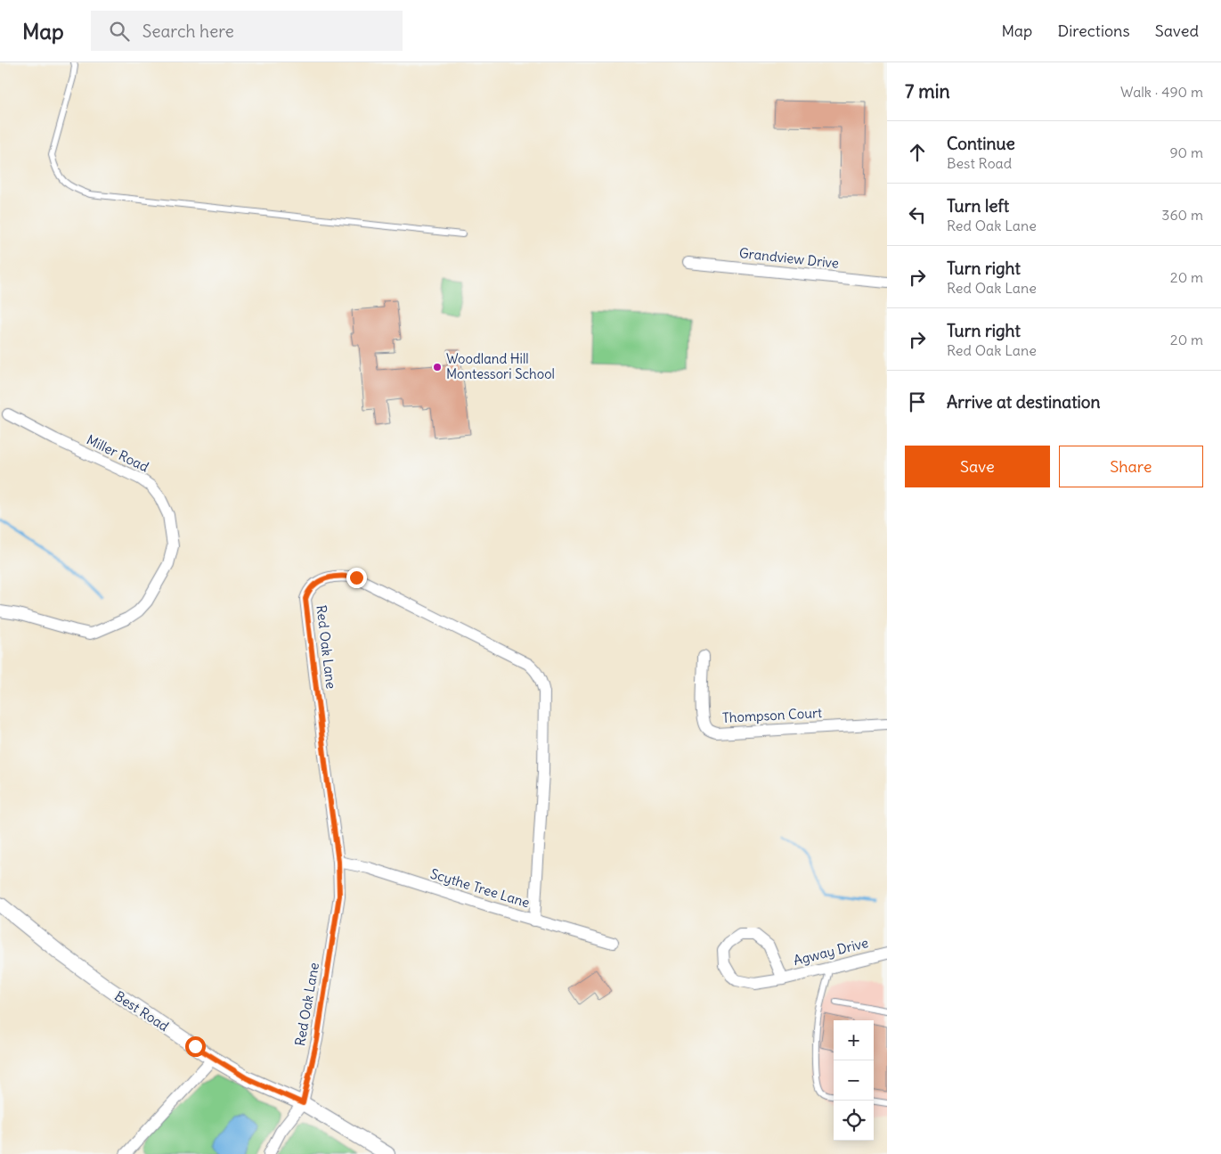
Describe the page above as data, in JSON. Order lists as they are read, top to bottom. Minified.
{"streets":{"street":["Grandview Drive","Miller Road","Red Oak Lane","Thompson Court","Scythe Tree Lane","Agway Drive","Best Road"]},"crossings":[["Red Oak Lane","Scythe Tree Lane"],["Red Oak Lane","Best Road"]],"places":["Woodland Hill Montessori School"],"page":{"header":"Map","search":"Search here","nav":["Map","Directions","Saved"],"heading":["7 min","Walk · 490 m"],"list":[["Continue","Best Road","90 m"],["Turn left","Red Oak Lane","360 m"],["Turn right","Red Oak Lane","20 m"],["Turn right","Red Oak Lane","20 m"],"Arrive at destination"],"buttons":["Save","Share"],"map_buttons":["+","−"]}}
